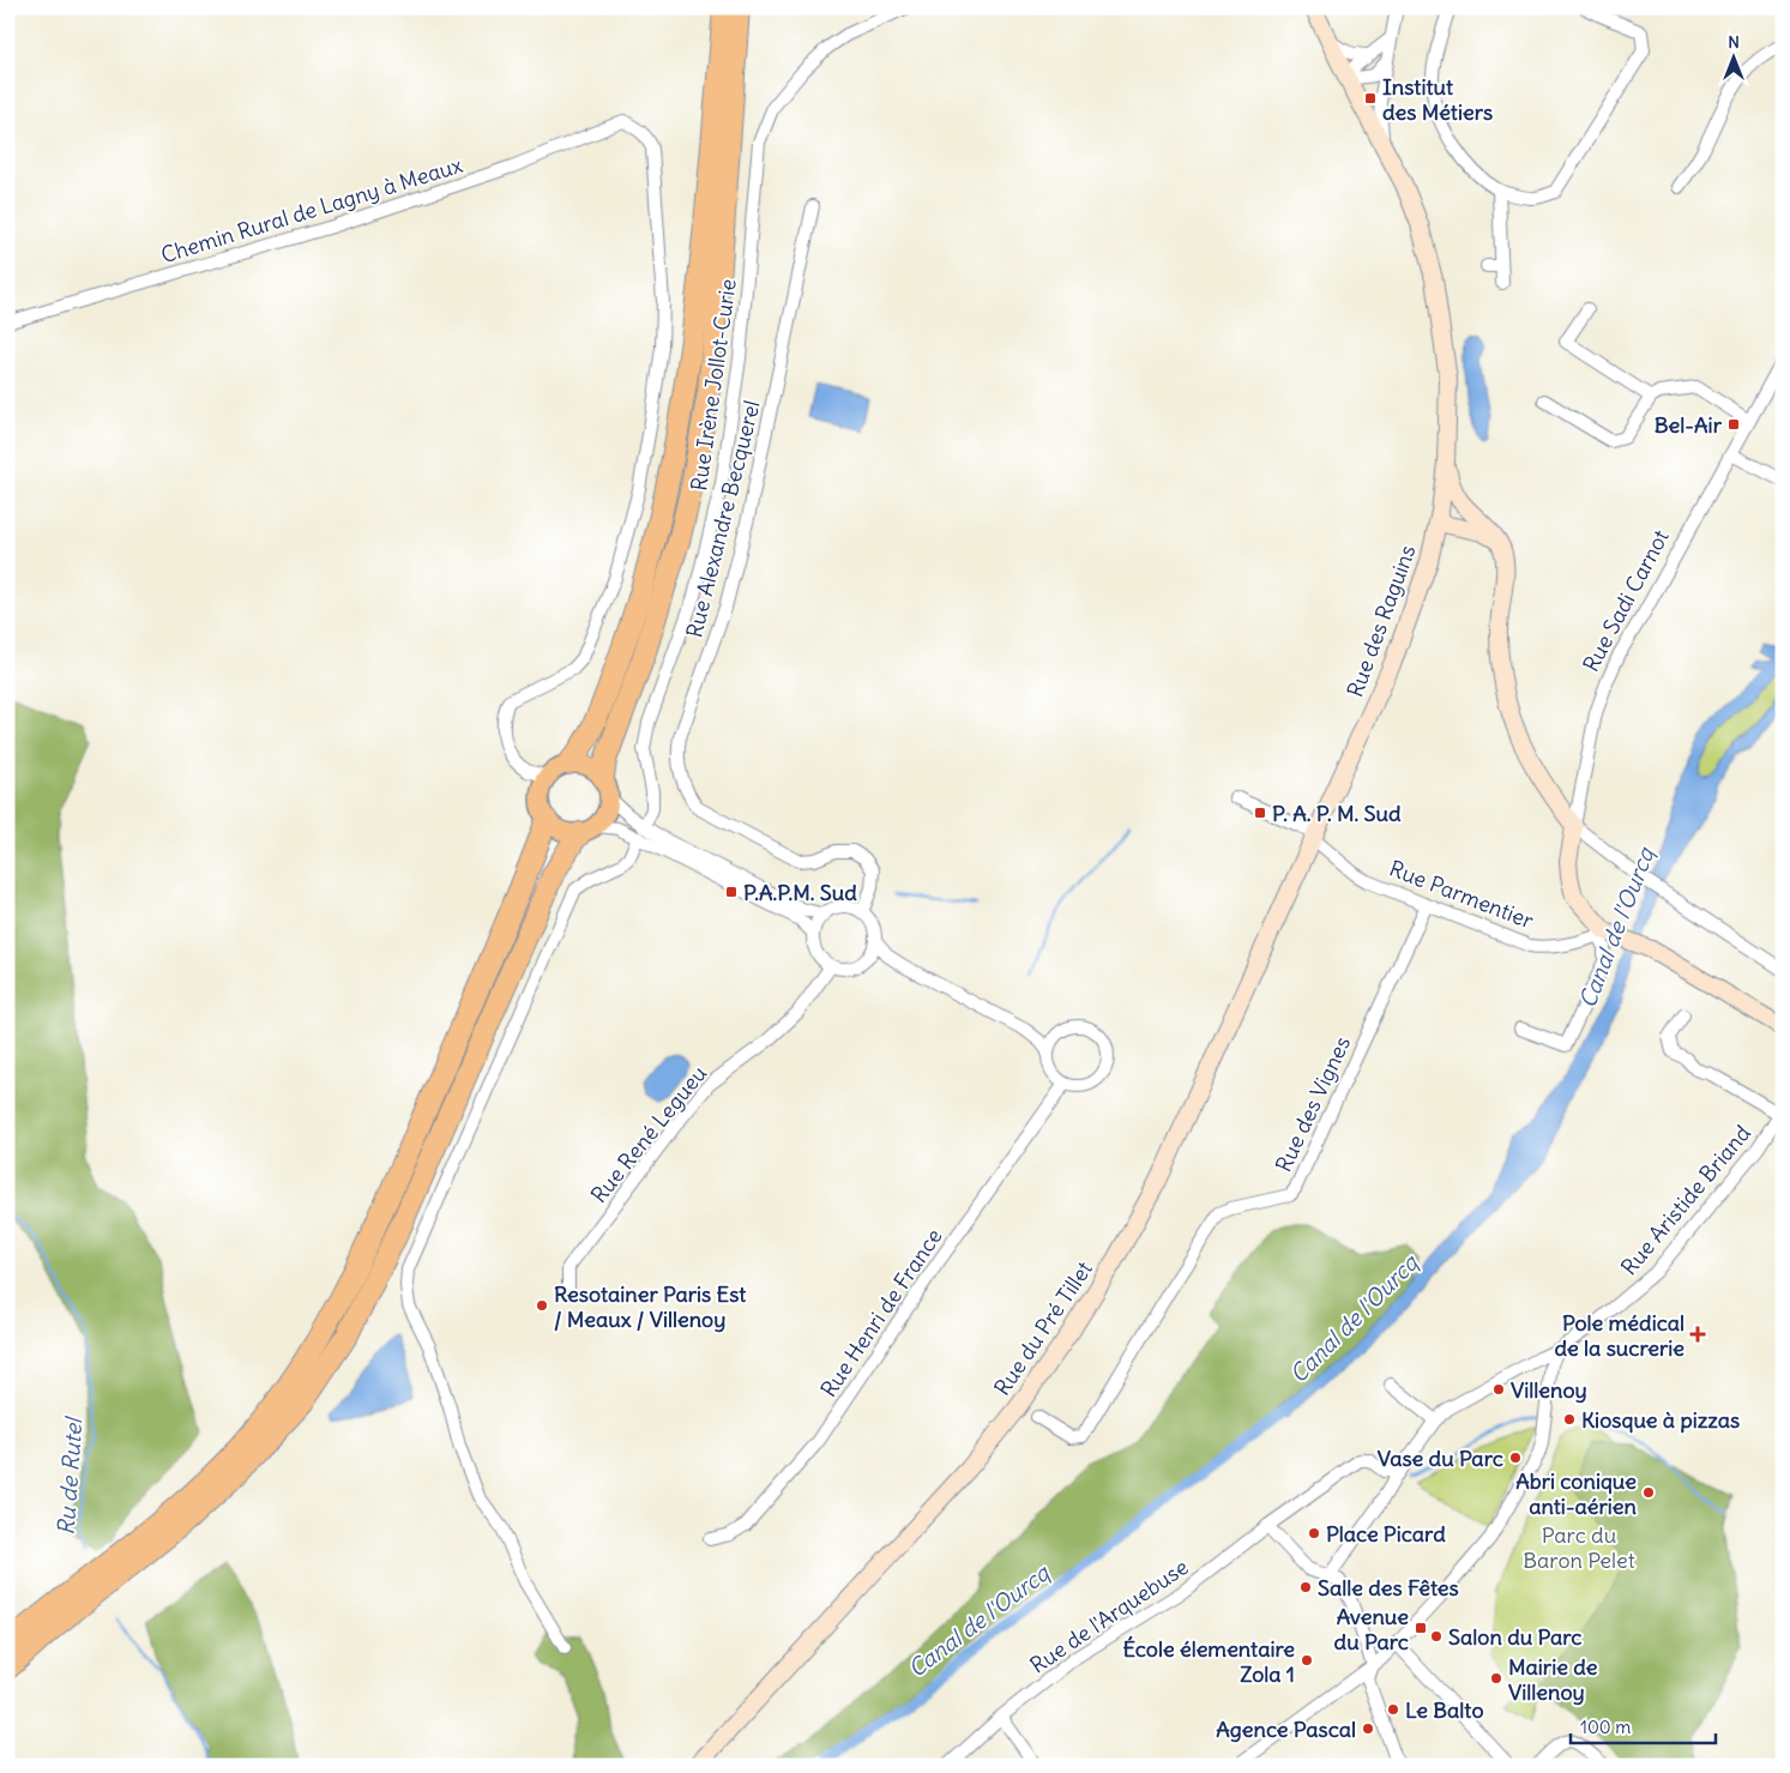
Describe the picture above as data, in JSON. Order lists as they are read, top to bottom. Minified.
{"streets":{"street":["Chemin Rural de Lagny à Meaux","Rue Irène Jollot-Curie","Rue Alexandre Becquerel","Rue Sadi Carnot","Rue des Raguins","Rue Parmentier","Rue des Vignes","Rue René Legueu","Rue Aristide Briand","Rue Henri de France","Rue du Pré Tillet","Rue de l'Arquebuse"]},"crossings":[["Rue Alexandre Becquerel","Rue René Legueu"],["Rue Sadi Carnot","Rue Parmentier"],["Rue des Raguins","Rue Parmentier"],["Rue des Raguins","Rue du Pré Tillet"],["Rue Parmentier","Rue des Vignes"],["Rue Parmentier","Rue du Pré Tillet"]],"water":["Canal de l'Ourcq","Ru de Rutel"],"parks":["Parc du Baron Pelet"],"places":{"transit":["Institut des Métiers","Bel-Air","P. A. P. M. Sud","P.A.P.M. Sud","Avenue du Parc"],"other":["Resotainer Paris Est / Meaux / Villenoy","Villenoy","Kiosque à pizzas","Vase du Parc","Abri conique anti-aérien","Place Picard","Salle des Fêtes","Salon du Parc","École élementaire Zola 1","Mairie de Villenoy","Le Balto","Agence Pascal"],"health":["Pole médical de la sucrerie"]},"scale_bar":"100 m","north":"top"}
